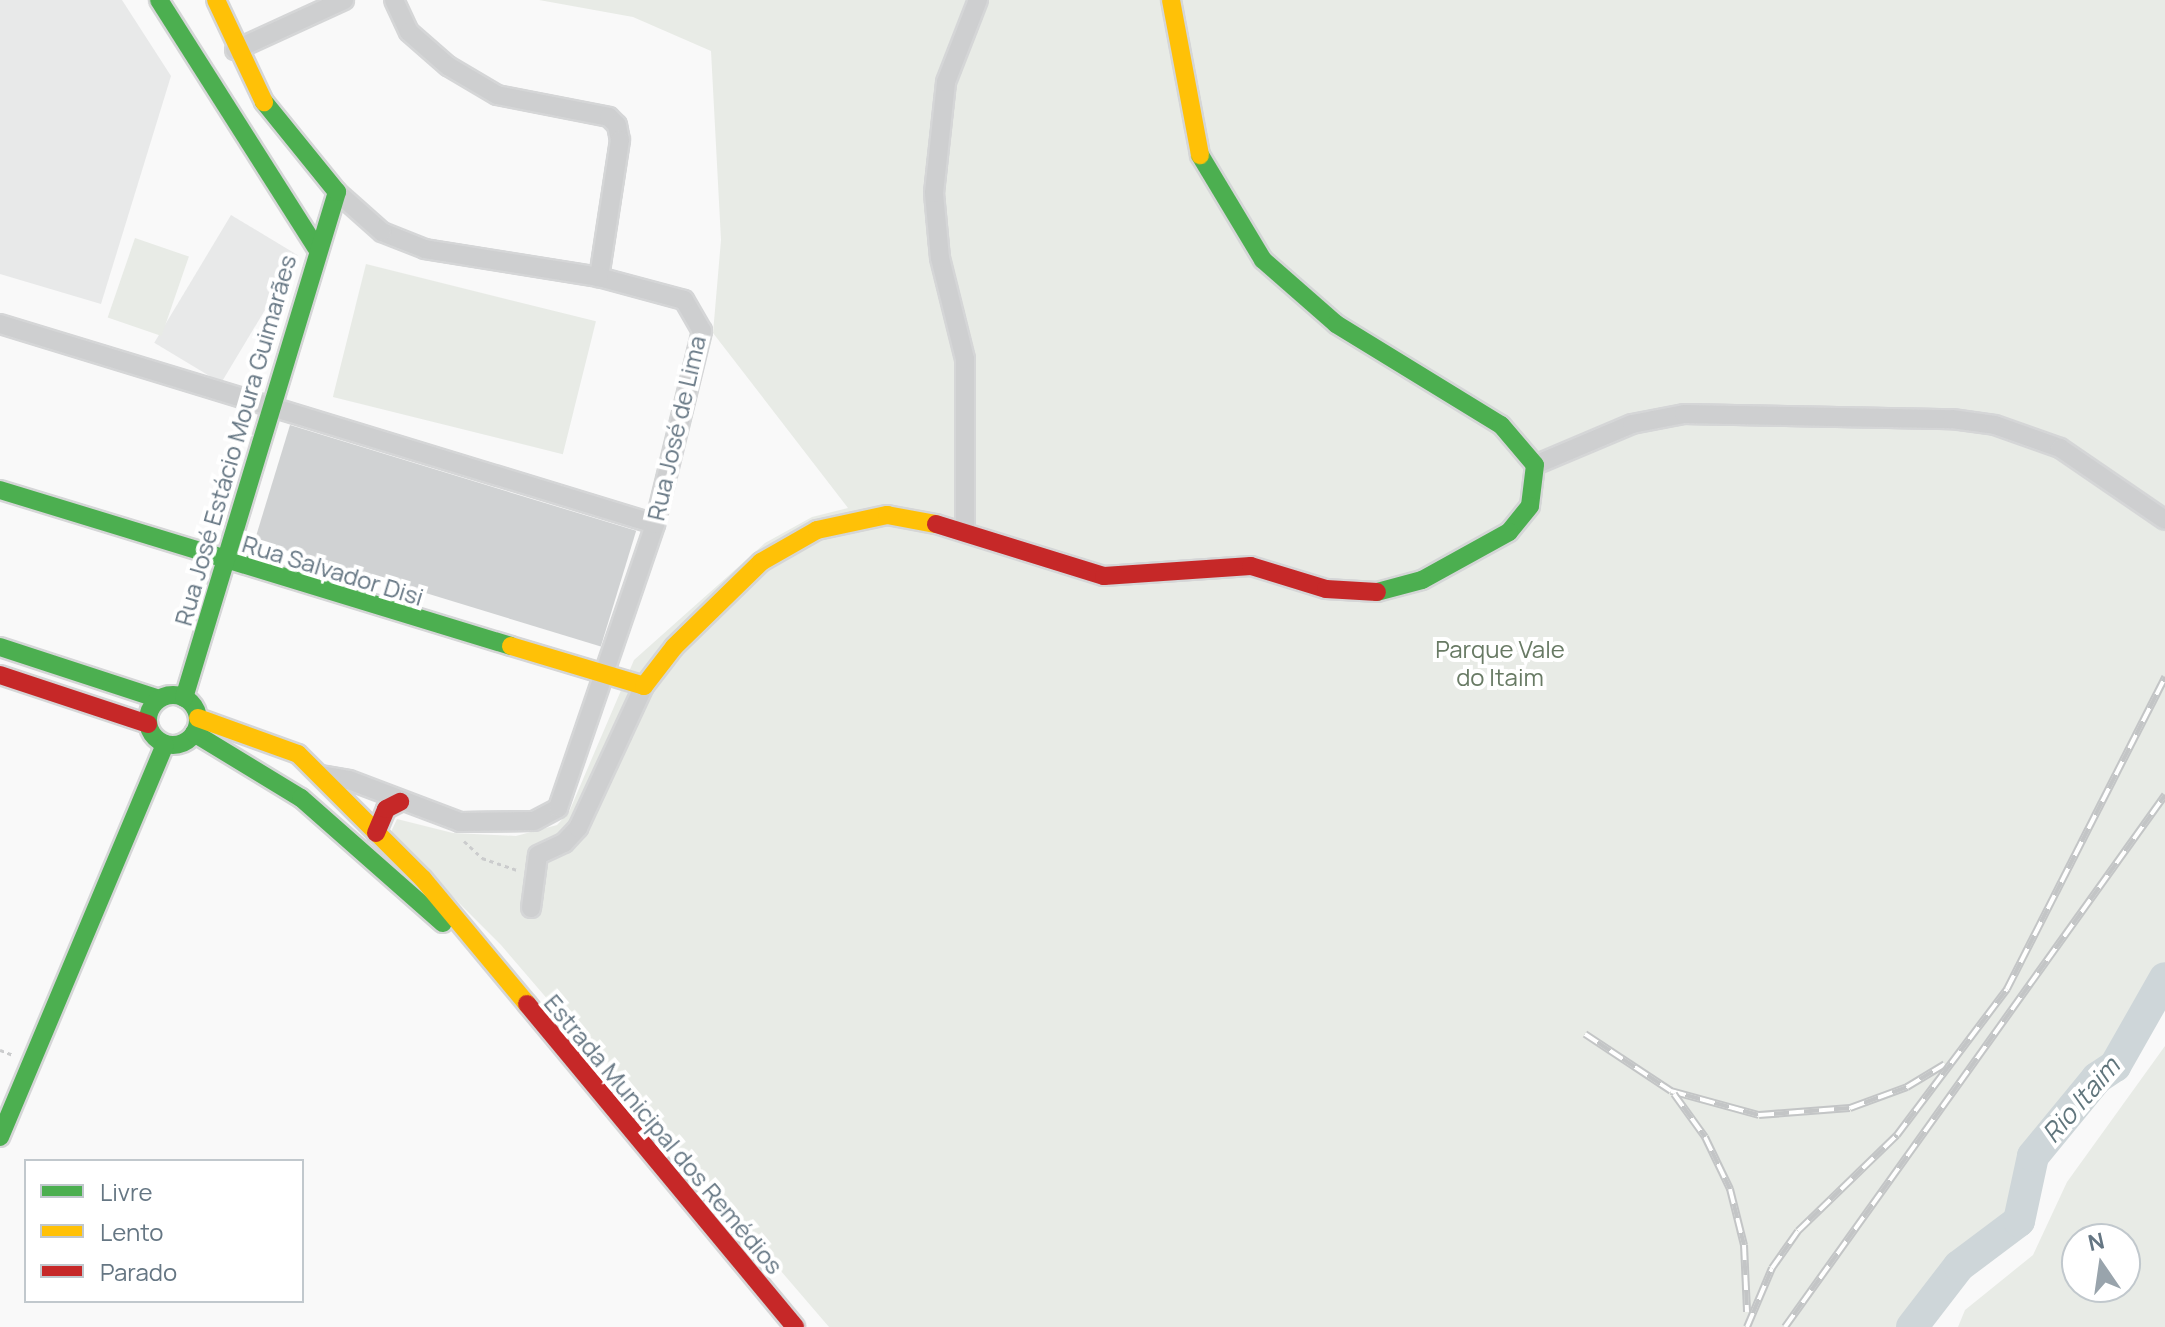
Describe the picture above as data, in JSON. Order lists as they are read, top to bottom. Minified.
{"streets":{"street":["Rua José de Lima","Rua José Estácio Moura Guimarães","Rua Salvador Disi","Estrada Municipal dos Remédios"]},"crossings":[["Rua José de Lima","Rua Salvador Disi"],["Rua José Estácio Moura Guimarães","Rua Salvador Disi"],["Rua José Estácio Moura Guimarães","Estrada Municipal dos Remédios"]],"water":["Rio Itaim"],"parks":["Parque Vale do Itaim"],"legend":["Livre","Lento","Parado"],"north":"top"}
